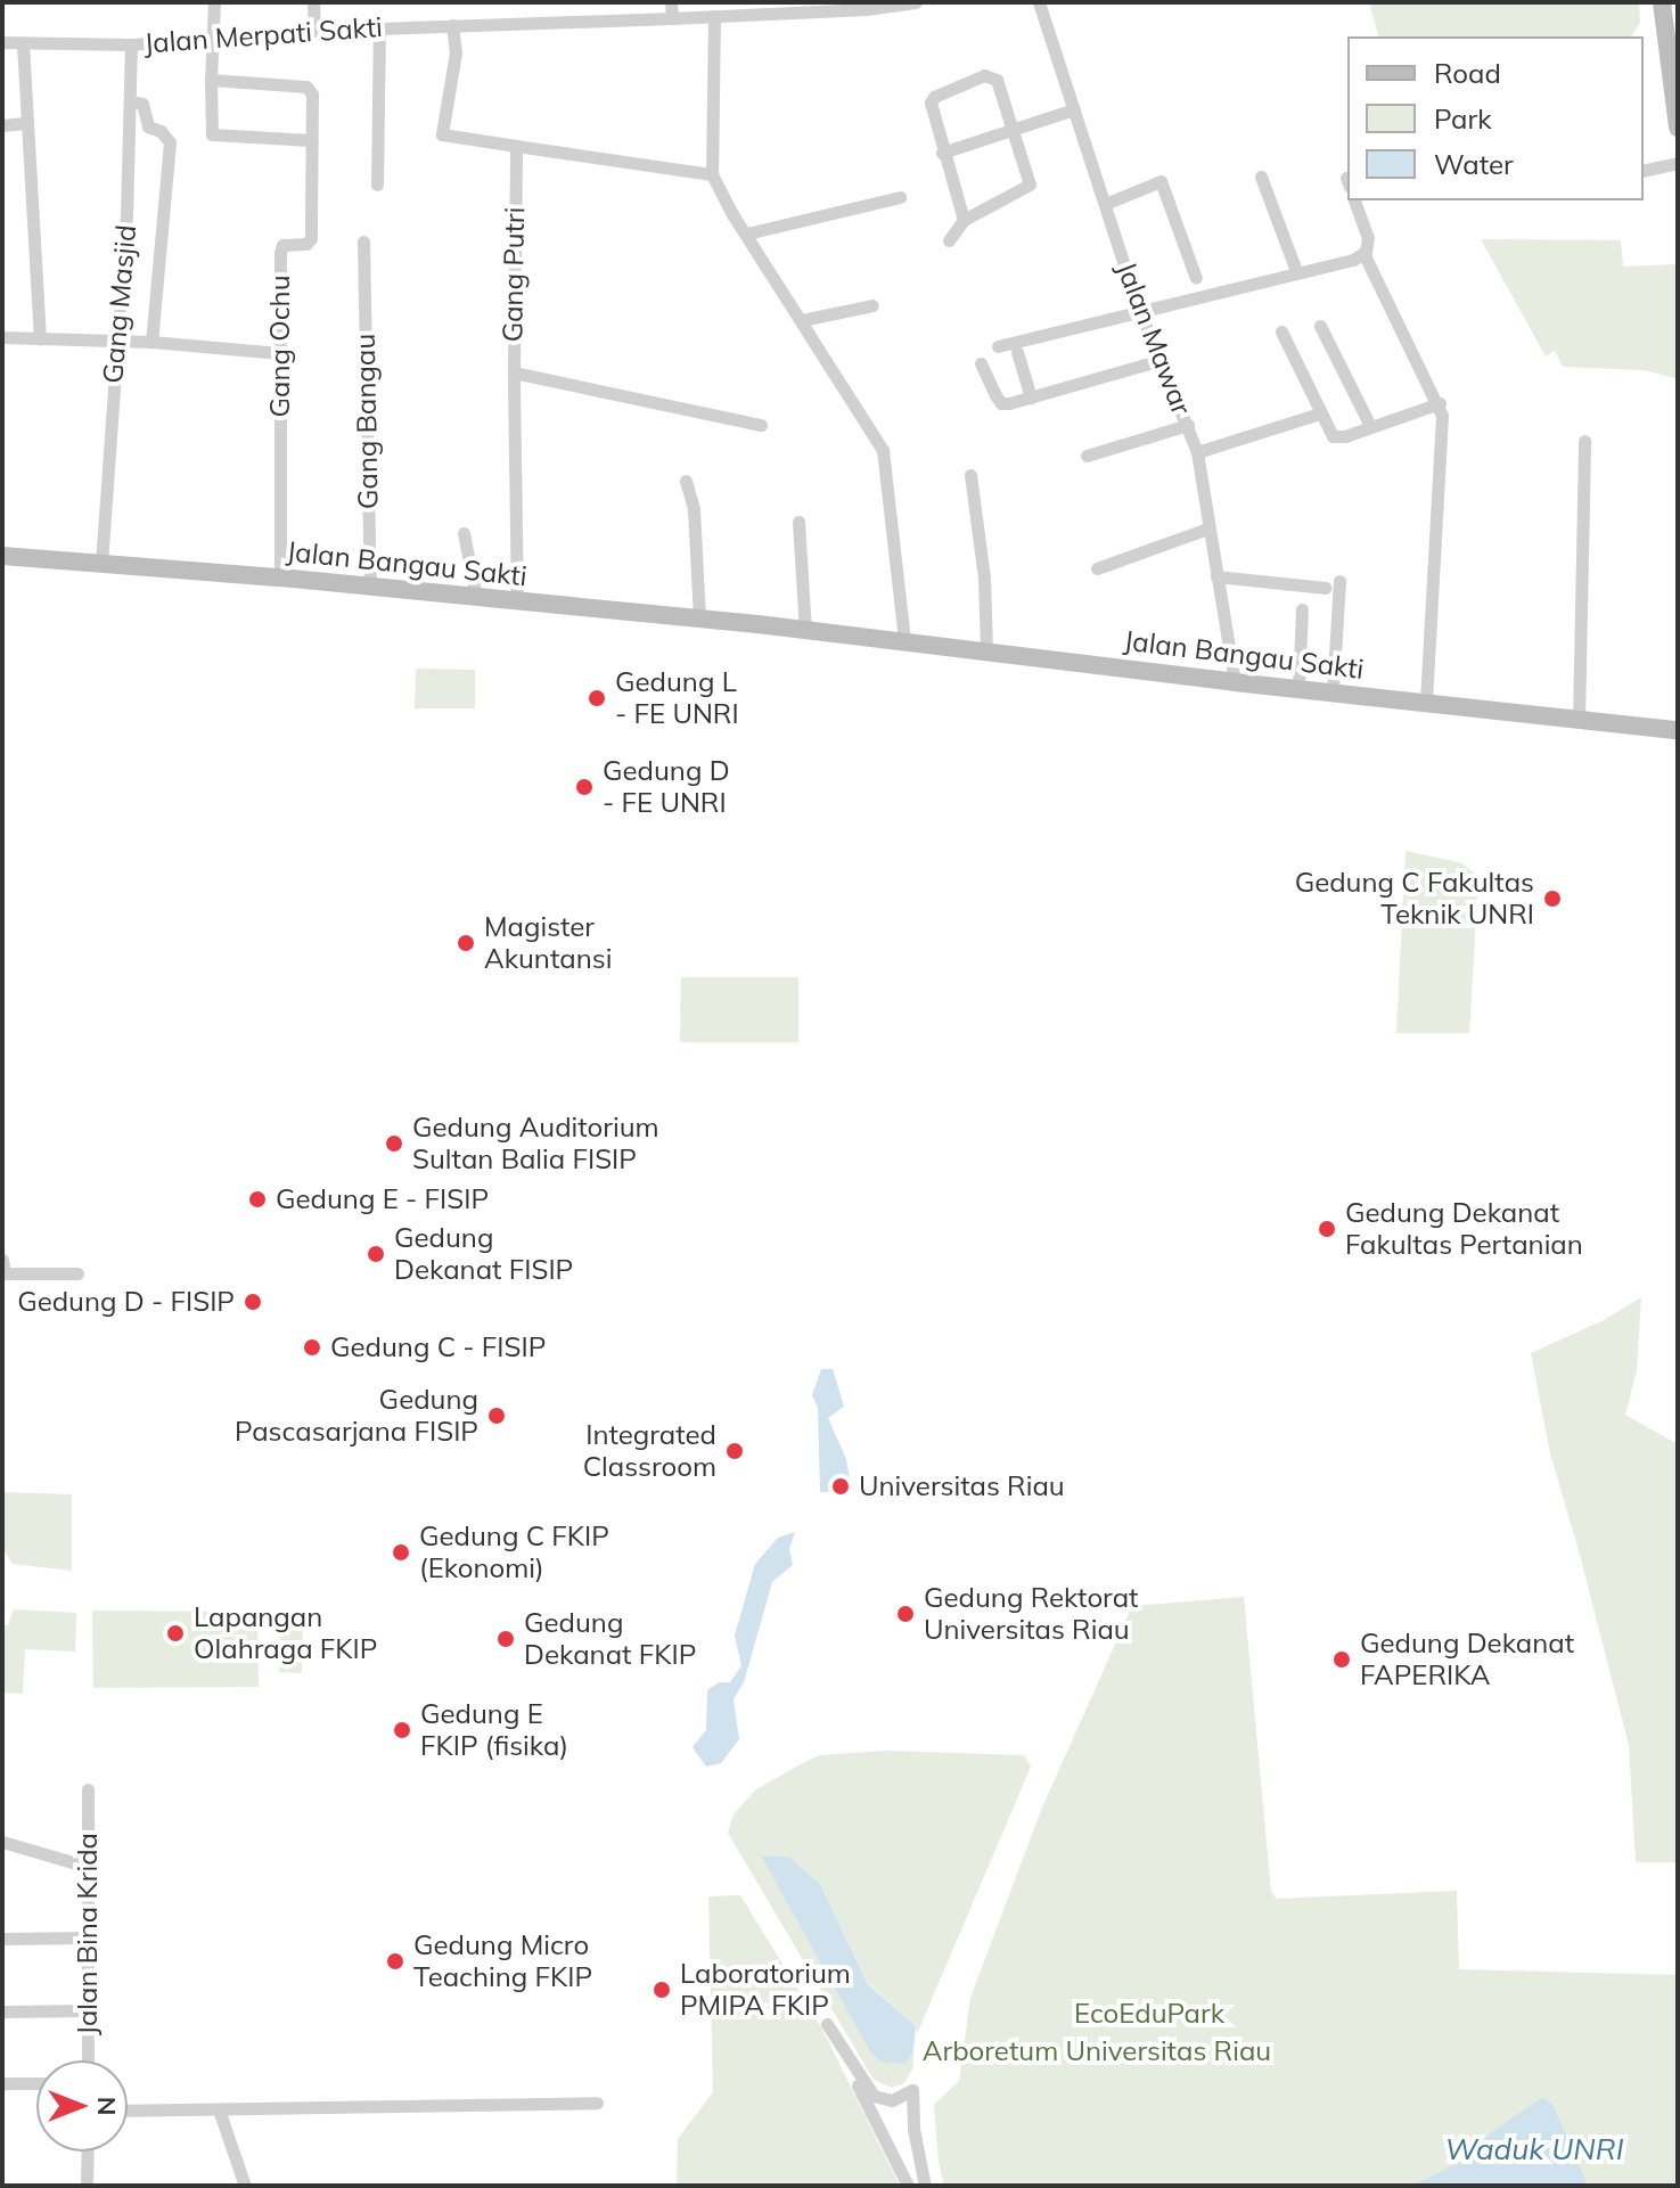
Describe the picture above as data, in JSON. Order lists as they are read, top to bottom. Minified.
{"streets":{"street":["Jalan Merpati Sakti","Gang Putri","Gang Masjid","Jalan Mawar","Gang Ochu","Gang Bangau","Jalan Bangau Sakti","Jalan Bina Krida"]},"crossings":[["Jalan Merpati Sakti","Gang Masjid"],["Gang Putri","Jalan Bangau Sakti"],["Gang Masjid","Jalan Bangau Sakti"],["Jalan Mawar","Jalan Bangau Sakti"],["Gang Ochu","Jalan Bangau Sakti"],["Gang Bangau","Jalan Bangau Sakti"]],"water":["Waduk UNRI"],"parks":["EcoEduPark","Arboretum Universitas Riau"],"places":["Gedung L - FE UNRI","Gedung D - FE UNRI","Gedung C Fakultas Teknik UNRI","Magister Akuntansi","Gedung Auditorium Sultan Balia FISIP","Gedung E - FISIP","Gedung Dekanat Fakultas Pertanian","Gedung Dekanat FISIP","Gedung D - FISIP","Gedung C - FISIP","Gedung Pascasarjana FISIP","Integrated Classroom","Universitas Riau","Gedung C FKIP (Ekonomi)","Gedung Rektorat Universitas Riau","Lapangan Olahraga FKIP","Gedung Dekanat FKIP","Gedung Dekanat FAPERIKA","Gedung E FKIP (fisika)","Gedung Micro Teaching FKIP","Laboratorium PMIPA FKIP"],"legend":["Road","Park","Water"],"north":"right"}
